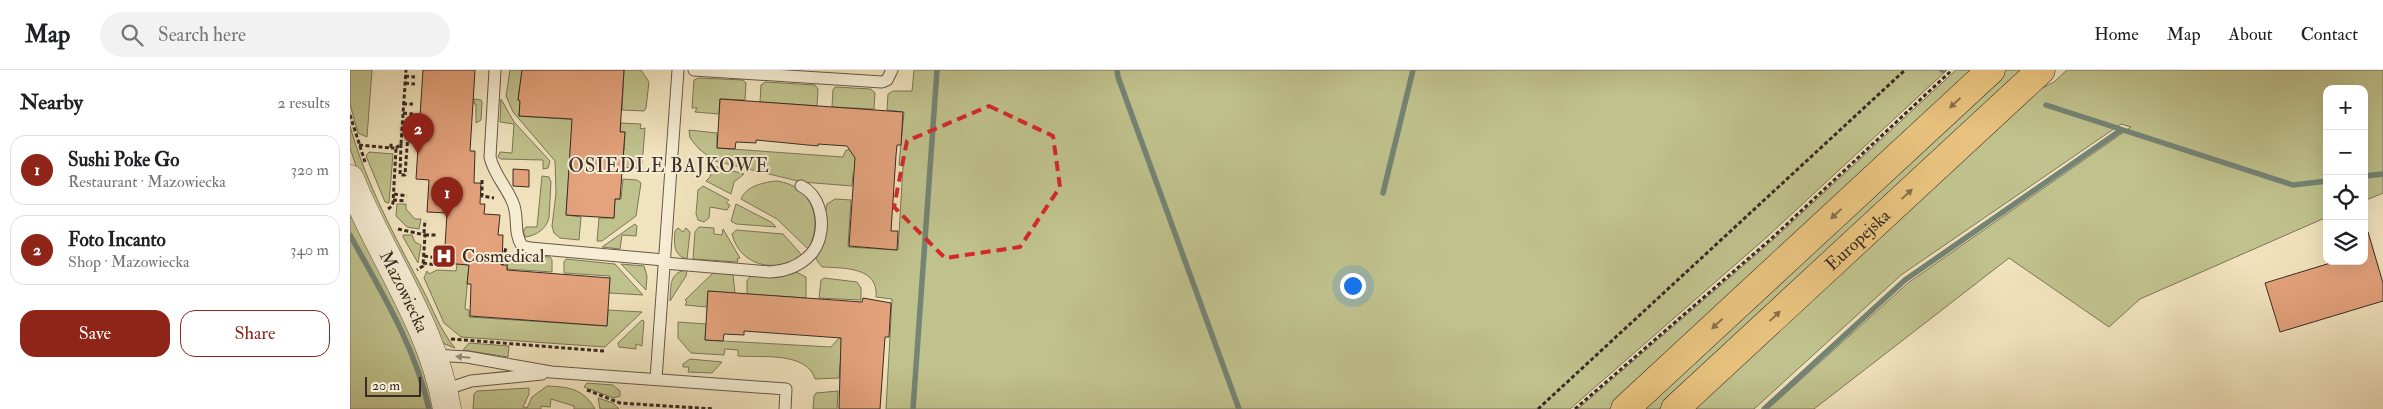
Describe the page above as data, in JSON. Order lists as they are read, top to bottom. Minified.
{"streets":{"main road":["Europejska"],"street":["Mazowiecka"]},"districts":["OSIEDLE BAJKOWE"],"places":{"hospital":["Cosmedical"]},"scale_bar":"20 m","page":{"header":"Map","search":"Search here","nav":["Home","Map","About","Contact"],"heading":["Nearby","2 results"],"map_buttons":["+","−"],"pins":["2","1"],"list":[{"mark":"1","name":"Sushi Poke Go","note":"Restaurant · Mazowiecka","value":"320 m"},{"mark":"2","name":"Foto Incanto","note":"Shop · Mazowiecka","value":"340 m"}],"buttons":["Save","Share"],"scale":"20 m"}}
